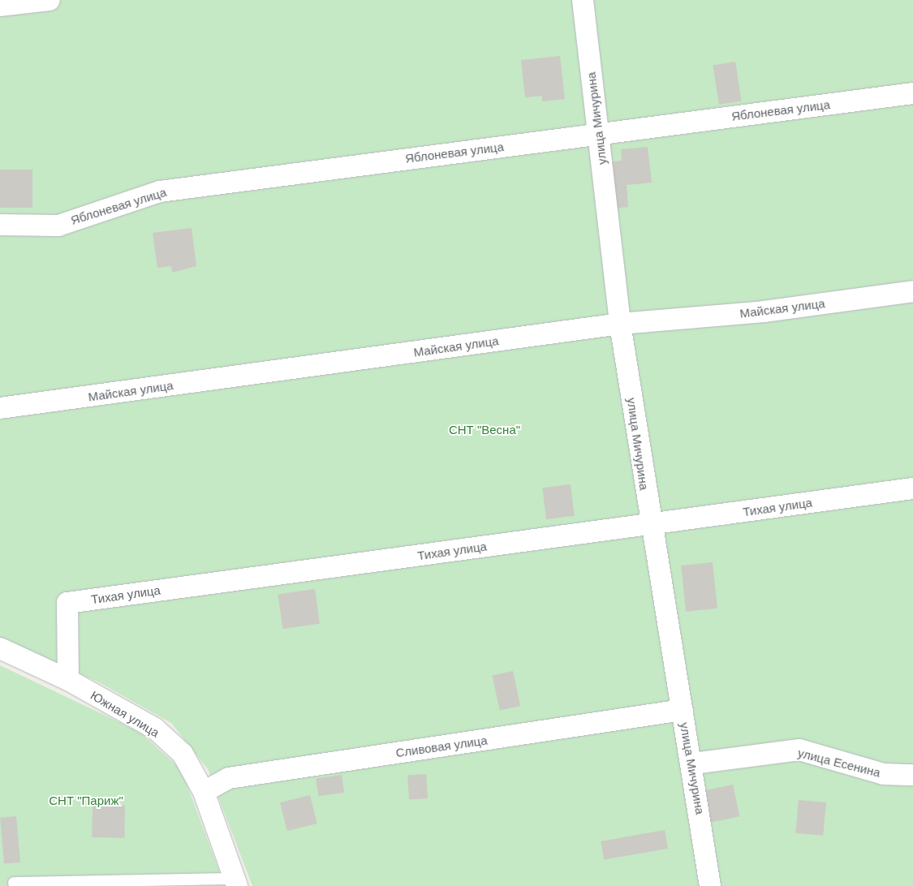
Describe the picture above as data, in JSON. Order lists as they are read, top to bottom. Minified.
{"streets":{"street":["Яблоневая улица","улица Мичурина","Майская улица","Тихая улица","Южная улица","Сливовая улица","улица Есенина"]},"crossings":[["Яблоневая улица","улица Мичурина"],["улица Мичурина","Майская улица"],["улица Мичурина","Тихая улица"],["улица Мичурина","Сливовая улица"],["улица Мичурина","улица Есенина"],["Тихая улица","Южная улица"],["Южная улица","Сливовая улица"]],"parks":["СНТ \"Весна\"","СНТ \"Париж\""]}
